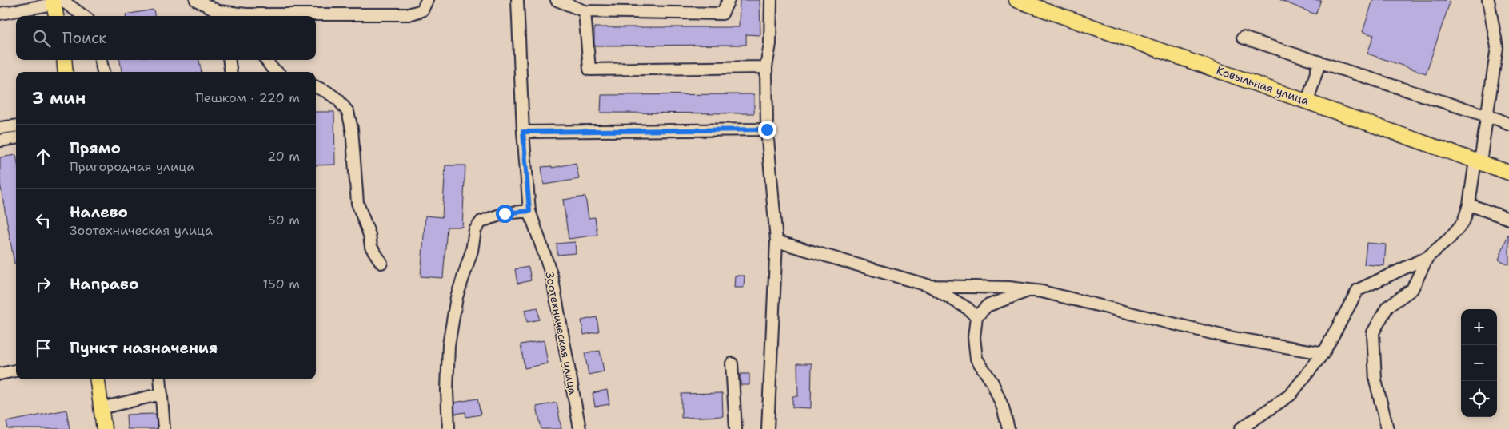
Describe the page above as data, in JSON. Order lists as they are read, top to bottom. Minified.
{"streets":{"main road":["Ковыльная улица"],"street":["Зоотехническая улица"]},"page":{"search":"Поиск","heading":["3 мин","Пешком · 220 m"],"list":[["Прямо","Пригородная улица","20 m"],["Налево","Зоотехническая улица","50 m"],["Направо","150 m"],"Пункт назначения"],"map_buttons":["+","−"]}}
